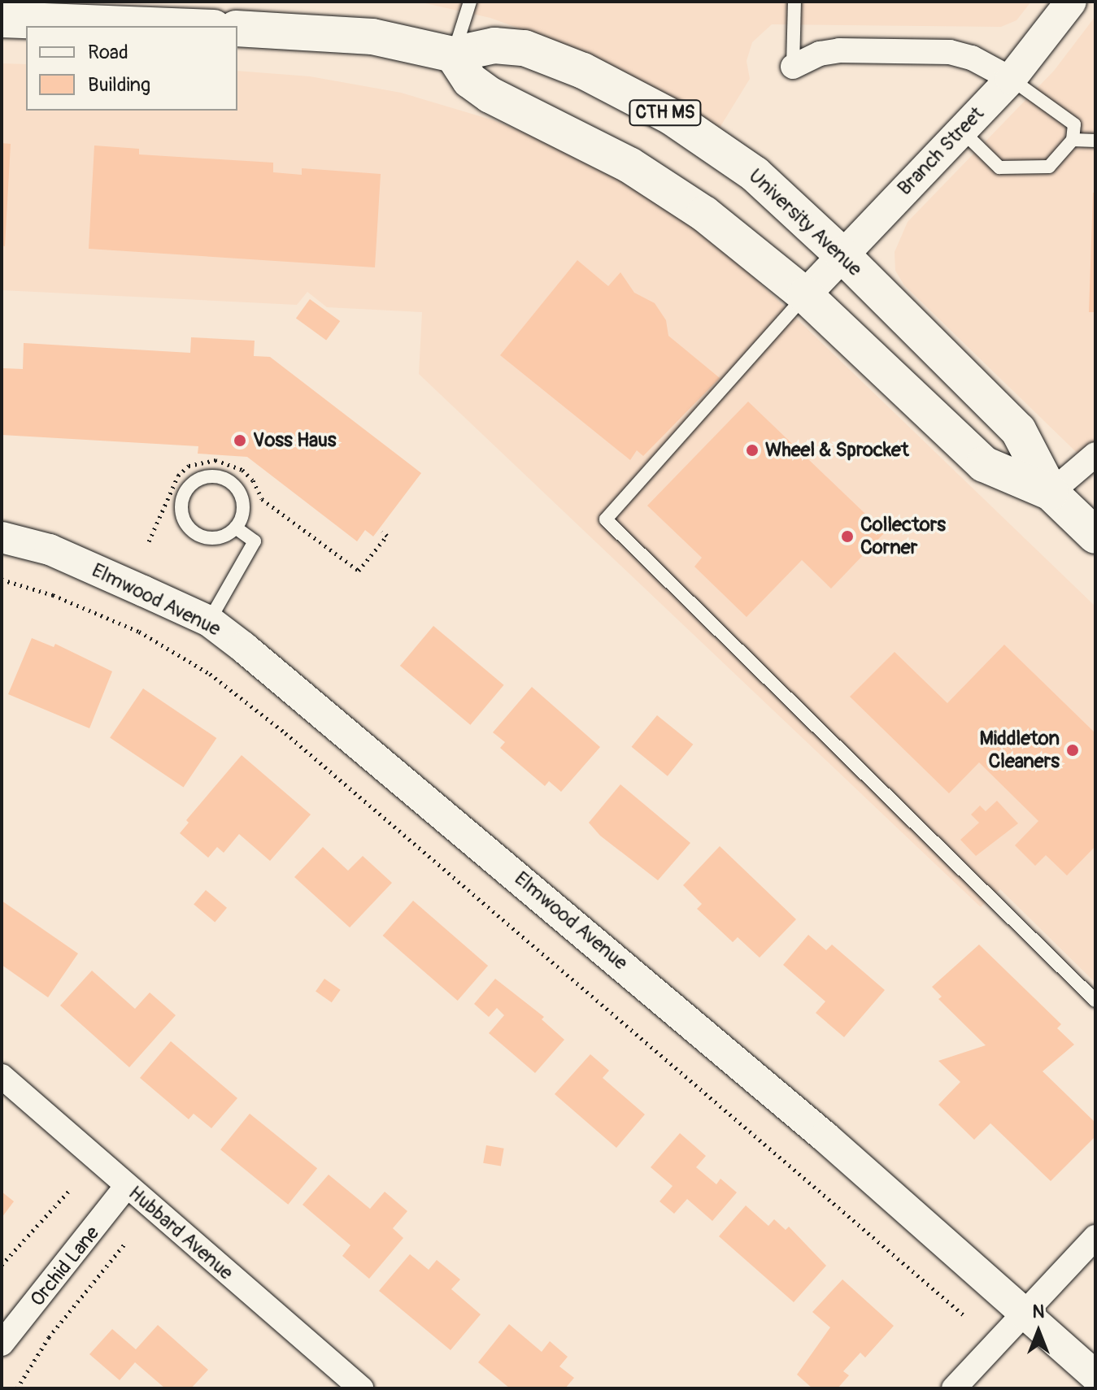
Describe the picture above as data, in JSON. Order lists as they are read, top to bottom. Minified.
{"streets":{"main road":["CTH MS","University Avenue"],"street":["Branch Street","Elmwood Avenue","Hubbard Avenue","Orchid Lane"]},"crossings":[["Branch Street","University Avenue"],["Hubbard Avenue","Orchid Lane"]],"places":["Voss Haus","Wheel & Sprocket","Collectors Corner","Middleton Cleaners"],"legend":["Road","Building"],"north":"top"}
